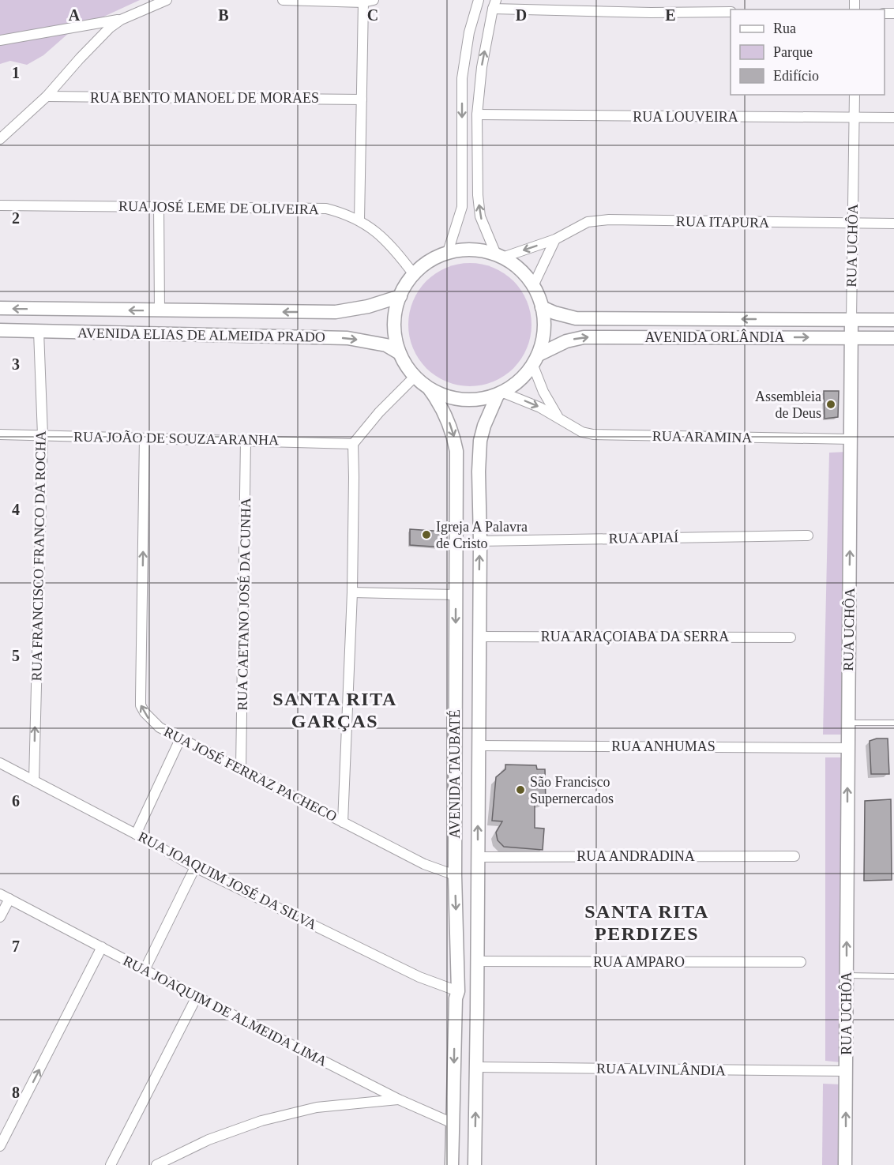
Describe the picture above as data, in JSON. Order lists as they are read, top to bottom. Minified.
{"streets":{"street":["RUA BENTO MANOEL DE MORAES","RUA LOUVEIRA","RUA JOSÉ LEME DE OLIVEIRA","RUA ITAPURA","RUA UCHÔA","AVENIDA ELIAS DE ALMEIDA PRADO","AVENIDA ORLÂNDIA","RUA ARAMINA","RUA JOÃO DE SOUZA ARANHA","RUA APIAÍ","RUA FRANCISCO FRANCO DA ROCHA","RUA CAETANO JOSÉ DA CUNHA","RUA ARAÇOIABA DA SERRA","RUA ANHUMAS","RUA JOSÉ FERRAZ PACHECO","AVENIDA TAUBATÉ","RUA ANDRADINA","RUA JOAQUIM JOSÉ DA SILVA","RUA AMPARO","RUA JOAQUIM DE ALMEIDA LIMA","RUA ALVINLÂNDIA"]},"crossings":[["RUA LOUVEIRA","RUA UCHÔA"],["RUA JOSÉ LEME DE OLIVEIRA","RUA ITAPURA"],["RUA JOSÉ LEME DE OLIVEIRA","AVENIDA ELIAS DE ALMEIDA PRADO"],["RUA JOSÉ LEME DE OLIVEIRA","AVENIDA ORLÂNDIA"],["RUA JOSÉ LEME DE OLIVEIRA","RUA ARAMINA"],["RUA JOSÉ LEME DE OLIVEIRA","AVENIDA TAUBATÉ"],["RUA ITAPURA","RUA UCHÔA"],["RUA ITAPURA","AVENIDA ELIAS DE ALMEIDA PRADO"],["RUA ITAPURA","AVENIDA ORLÂNDIA"],["RUA ITAPURA","RUA ARAMINA"],["RUA ITAPURA","AVENIDA TAUBATÉ"],["RUA UCHÔA","AVENIDA ORLÂNDIA"],["RUA UCHÔA","RUA ARAMINA"],["RUA UCHÔA","RUA ANHUMAS"],["RUA UCHÔA","RUA ALVINLÂNDIA"],["AVENIDA ELIAS DE ALMEIDA PRADO","AVENIDA ORLÂNDIA"],["AVENIDA ELIAS DE ALMEIDA PRADO","RUA ARAMINA"],["AVENIDA ELIAS DE ALMEIDA PRADO","RUA FRANCISCO FRANCO DA ROCHA"],["AVENIDA ELIAS DE ALMEIDA PRADO","AVENIDA TAUBATÉ"],["AVENIDA ORLÂNDIA","RUA ARAMINA"],["AVENIDA ORLÂNDIA","AVENIDA TAUBATÉ"],["RUA ARAMINA","AVENIDA TAUBATÉ"],["RUA JOÃO DE SOUZA ARANHA","RUA FRANCISCO FRANCO DA ROCHA"],["RUA JOÃO DE SOUZA ARANHA","RUA CAETANO JOSÉ DA CUNHA"],["RUA JOÃO DE SOUZA ARANHA","RUA JOSÉ FERRAZ PACHECO"],["RUA APIAÍ","AVENIDA TAUBATÉ"],["RUA FRANCISCO FRANCO DA ROCHA","RUA JOAQUIM JOSÉ DA SILVA"],["RUA CAETANO JOSÉ DA CUNHA","RUA JOSÉ FERRAZ PACHECO"],["RUA ARAÇOIABA DA SERRA","AVENIDA TAUBATÉ"],["RUA ANHUMAS","AVENIDA TAUBATÉ"],["RUA JOSÉ FERRAZ PACHECO","AVENIDA TAUBATÉ"],["AVENIDA TAUBATÉ","RUA ANDRADINA"],["AVENIDA TAUBATÉ","RUA JOAQUIM JOSÉ DA SILVA"],["AVENIDA TAUBATÉ","RUA AMPARO"],["AVENIDA TAUBATÉ","RUA JOAQUIM DE ALMEIDA LIMA"],["AVENIDA TAUBATÉ","RUA ALVINLÂNDIA"]],"one_way":["RUA UCHÔA","RUA FRANCISCO FRANCO DA ROCHA","RUA JOSÉ FERRAZ PACHECO"],"districts":["SANTA RITA GARÇAS","SANTA RITA PERDIZES"],"places":["Assembleia de Deus","Igreja A Palavra de Cristo","São Francisco Supernercados"],"legend":["Rua","Parque","Edifício"],"grid":{"columns":["A","B","C","D","E"],"rows":["1","2","3","4","5","6","7","8"]}}
